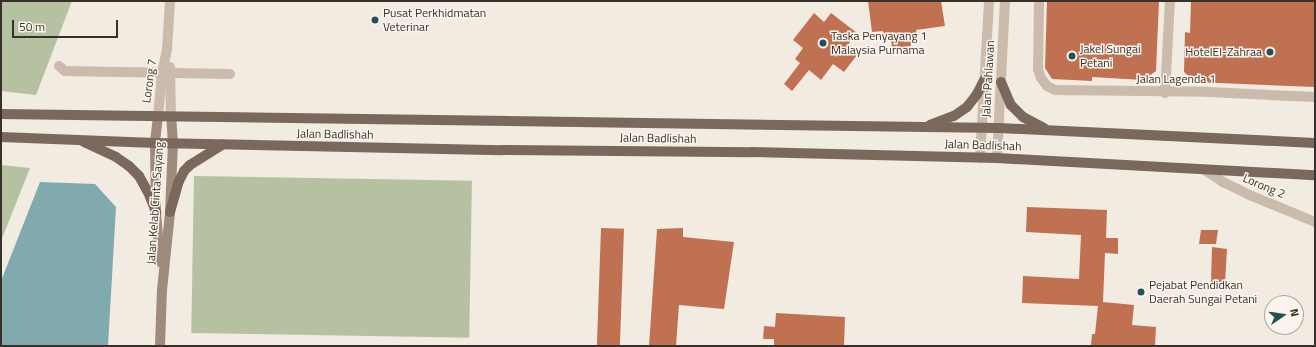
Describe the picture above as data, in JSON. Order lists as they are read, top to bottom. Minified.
{"streets":{"main road":["Jalan Badlishah","Jalan Kelab Cinta Sayang"],"street":["Jalan Pahlawan","Jalan Lagenda 1","Lorong 7","Lorong 2"]},"crossings":[["Jalan Pahlawan","Jalan Badlishah"],["Lorong 7","Jalan Badlishah"],["Lorong 7","Jalan Kelab Cinta Sayang"],["Jalan Badlishah","Lorong 2"],["Jalan Badlishah","Jalan Kelab Cinta Sayang"]],"places":["Pusat Perkhidmatan Veterinar","Taska Penyayang 1 Malaysia Purnama","HotelEl-Zahraa","Jakel Sungai Petani","Pejabat Pendidkan Daerah Sungai Petani"],"scale_bar":"50 m","north":"right"}
